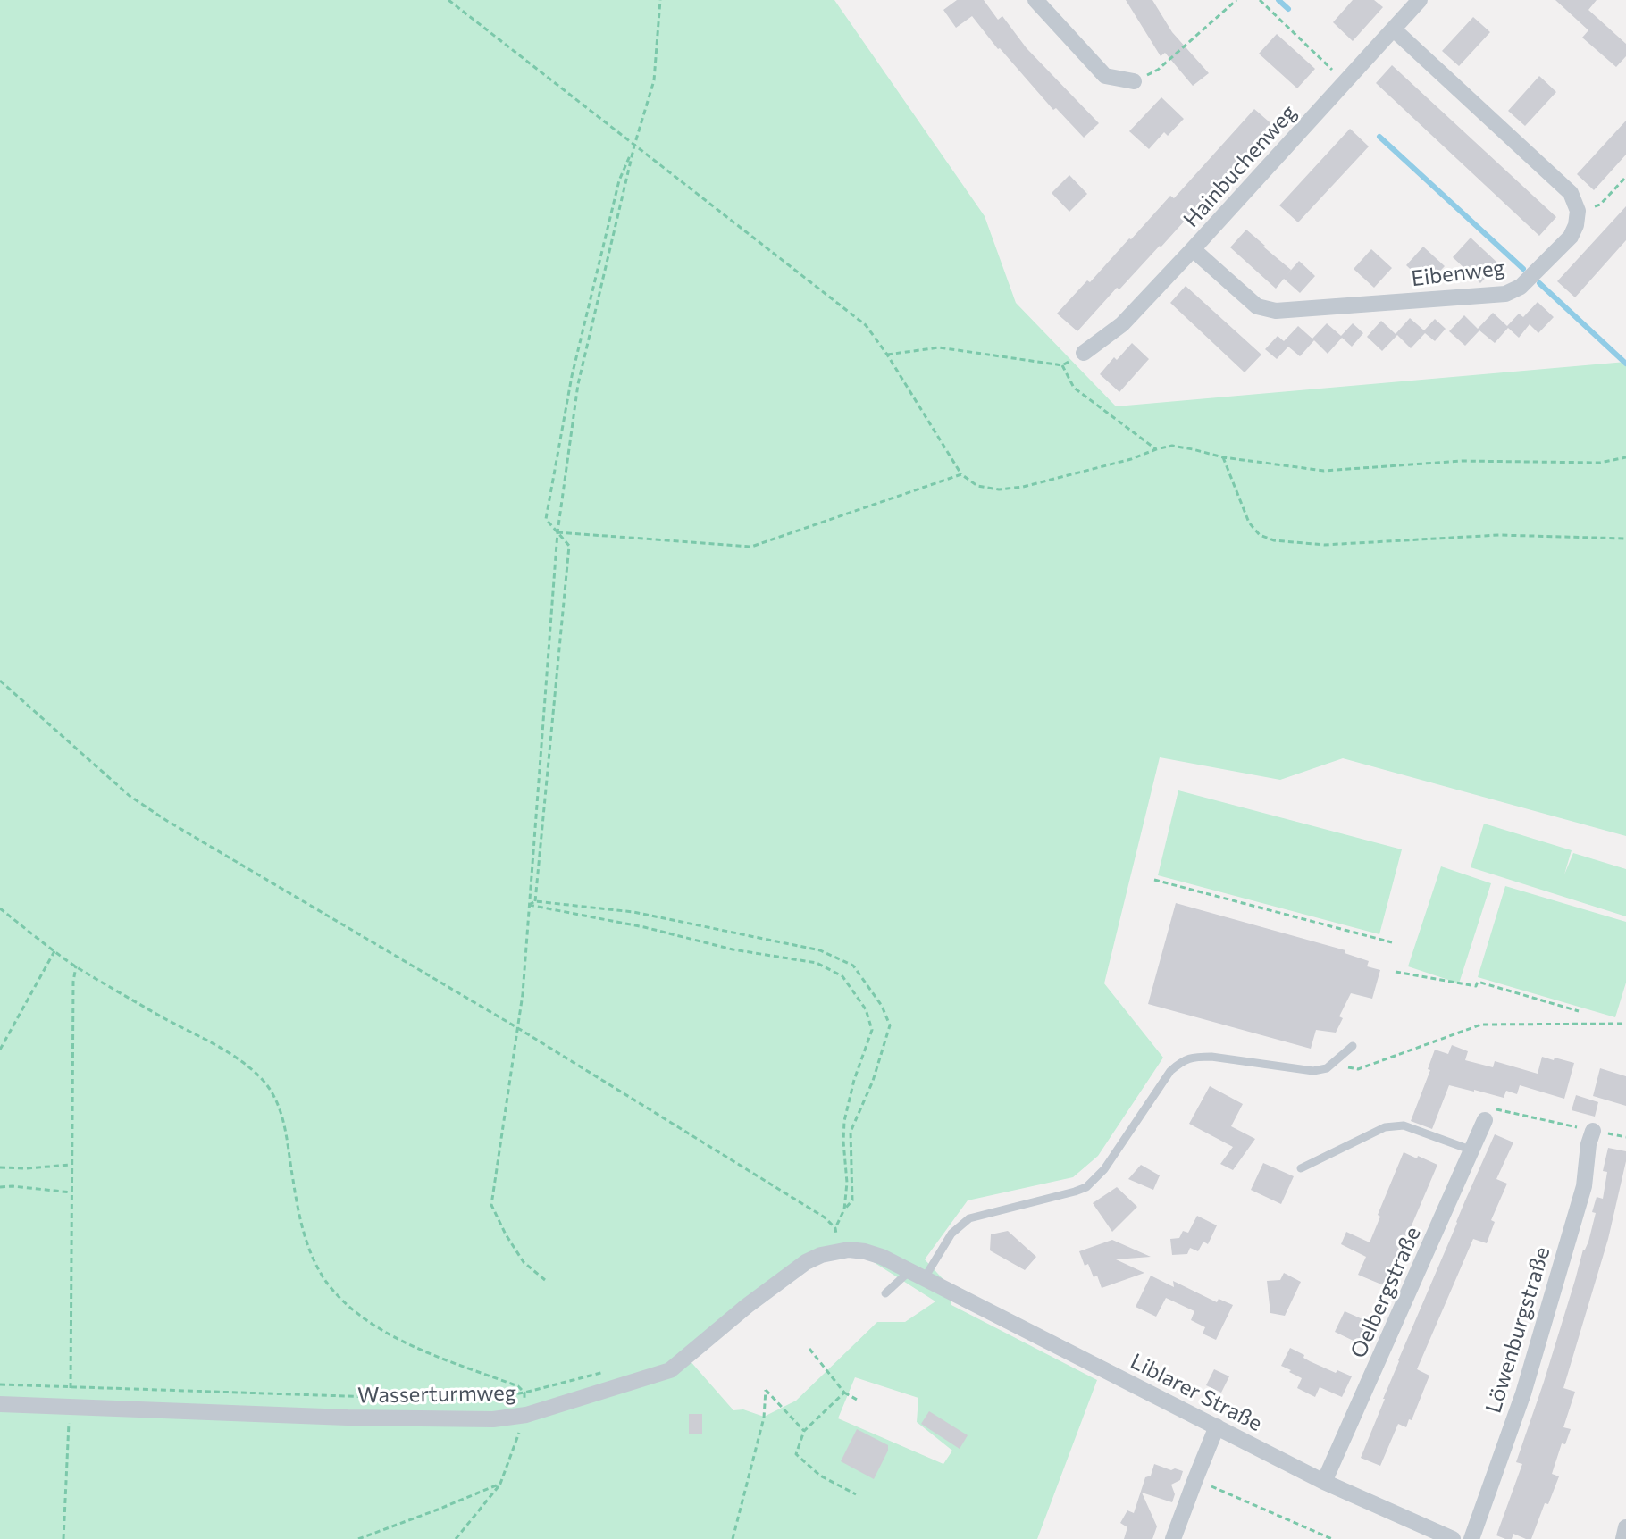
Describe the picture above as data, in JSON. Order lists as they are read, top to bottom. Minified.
{"streets":{"street":["Hainbuchenweg","Eibenweg","Oelbergstraße","Löwenburgstraße","Liblarer Straße","Wasserturmweg"]},"crossings":[["Hainbuchenweg","Eibenweg"],["Oelbergstraße","Liblarer Straße"],["Liblarer Straße","Wasserturmweg"]]}
